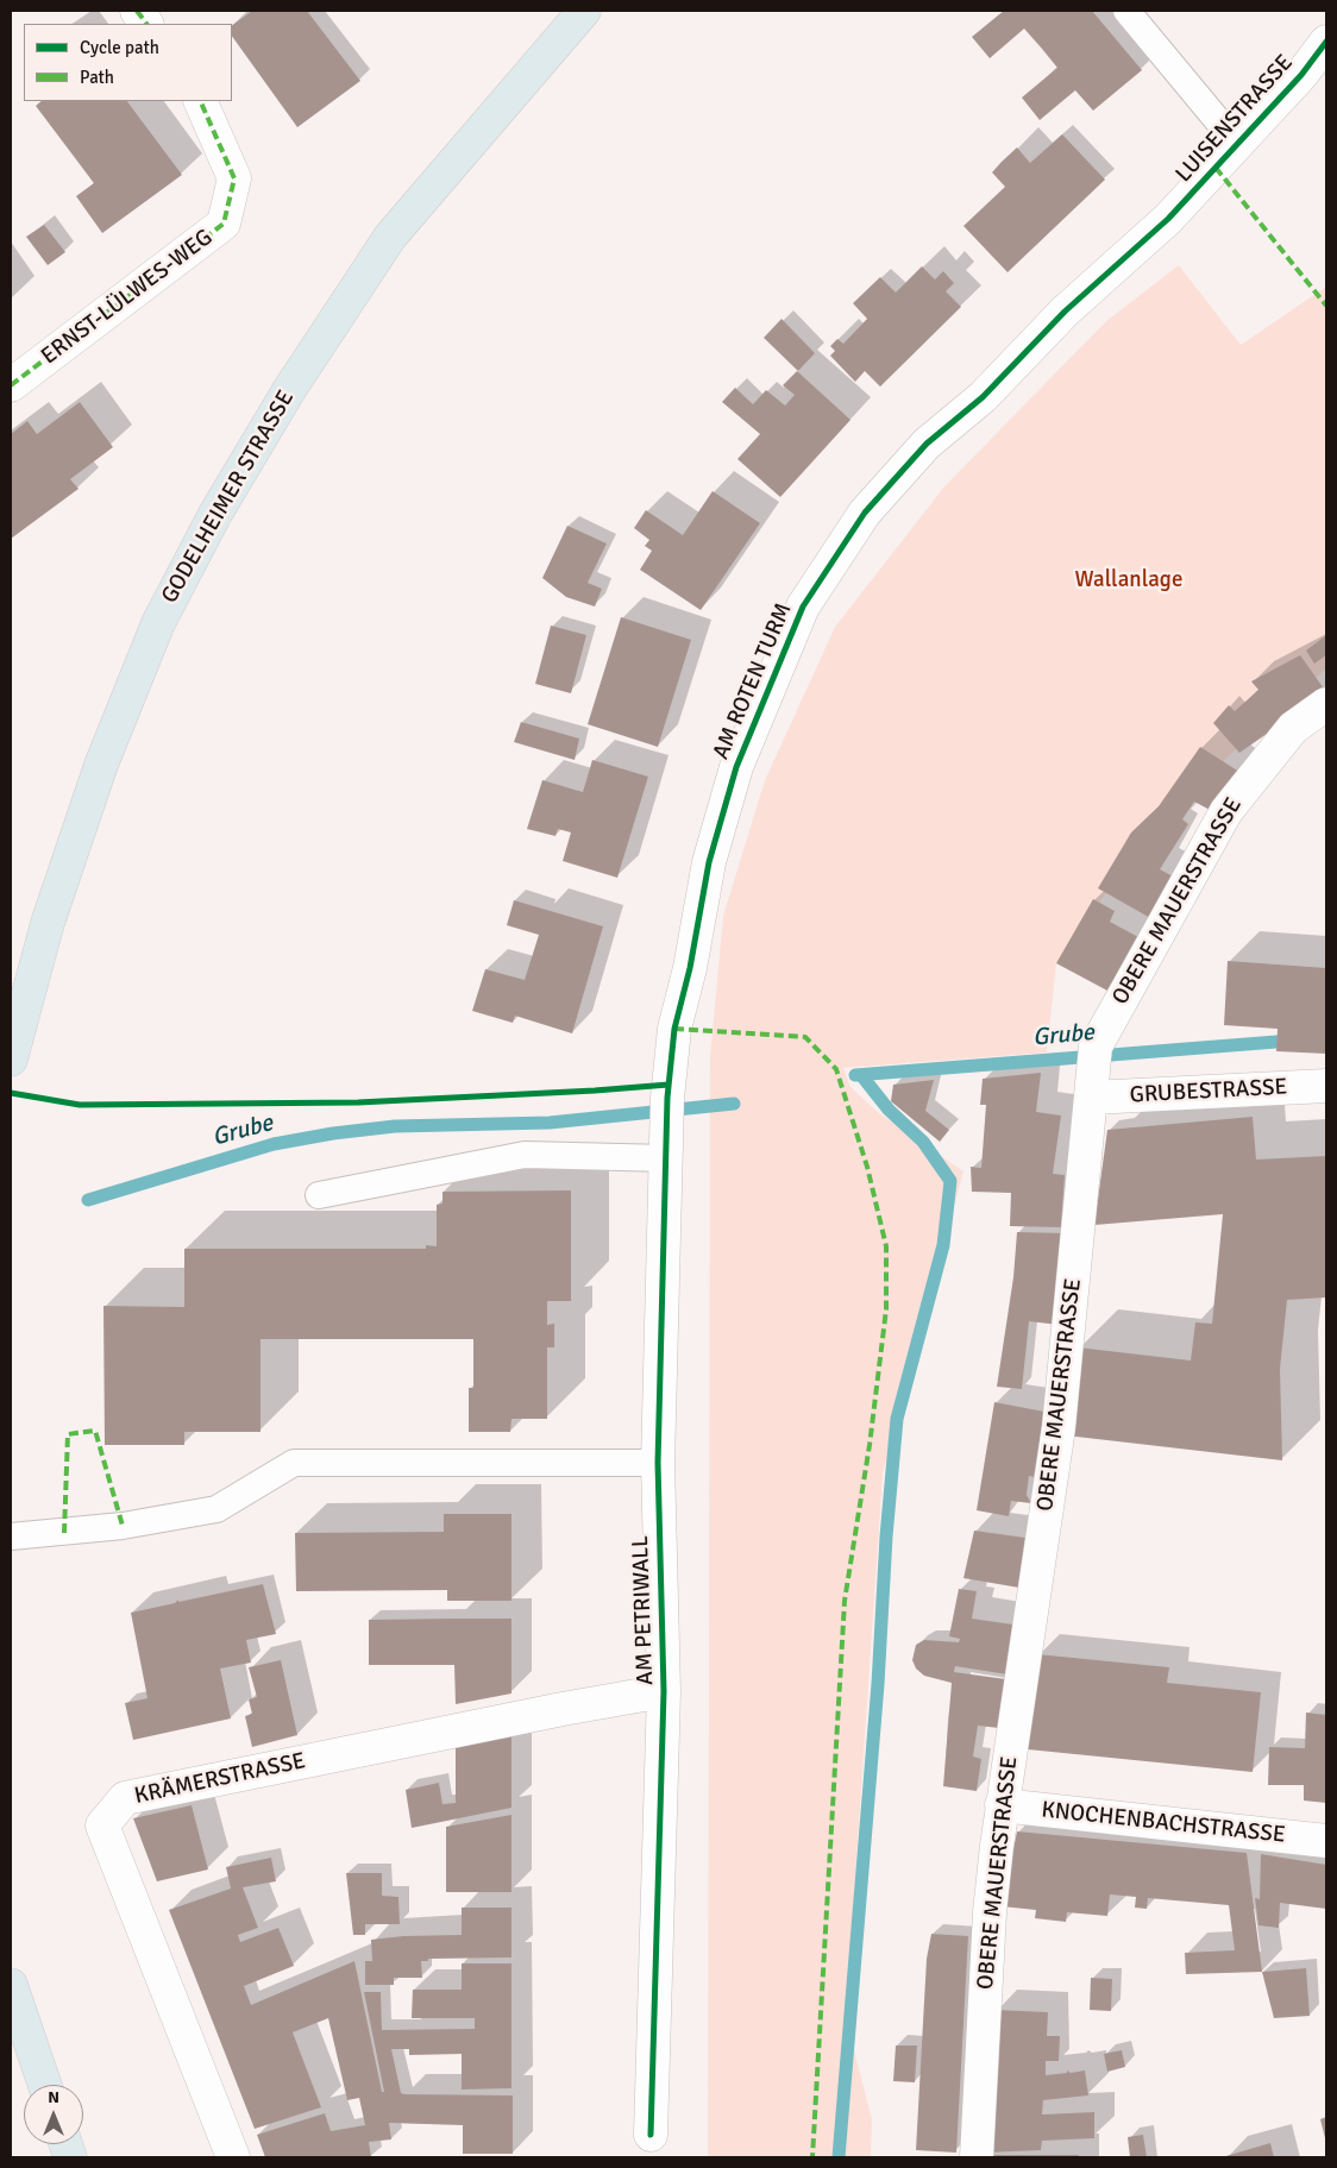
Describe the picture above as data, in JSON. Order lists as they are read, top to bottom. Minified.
{"streets":{"main road":["GODELHEIMER STRASSE"],"street":["LUISENSTRASSE","ERNST-LÜLWES-WEG","AM ROTEN TURM","OBERE MAUERSTRASSE","GRUBESTRASSE","AM PETRIWALL","KRÄMERSTRASSE","KNOCHENBACHSTRASSE"]},"crossings":[["LUISENSTRASSE","AM ROTEN TURM"],["AM ROTEN TURM","AM PETRIWALL"],["OBERE MAUERSTRASSE","GRUBESTRASSE"],["OBERE MAUERSTRASSE","KNOCHENBACHSTRASSE"],["AM PETRIWALL","KRÄMERSTRASSE"]],"water":["Grube"],"parks":["Wallanlage"],"legend":["Cycle path","Path"],"north":"top"}
